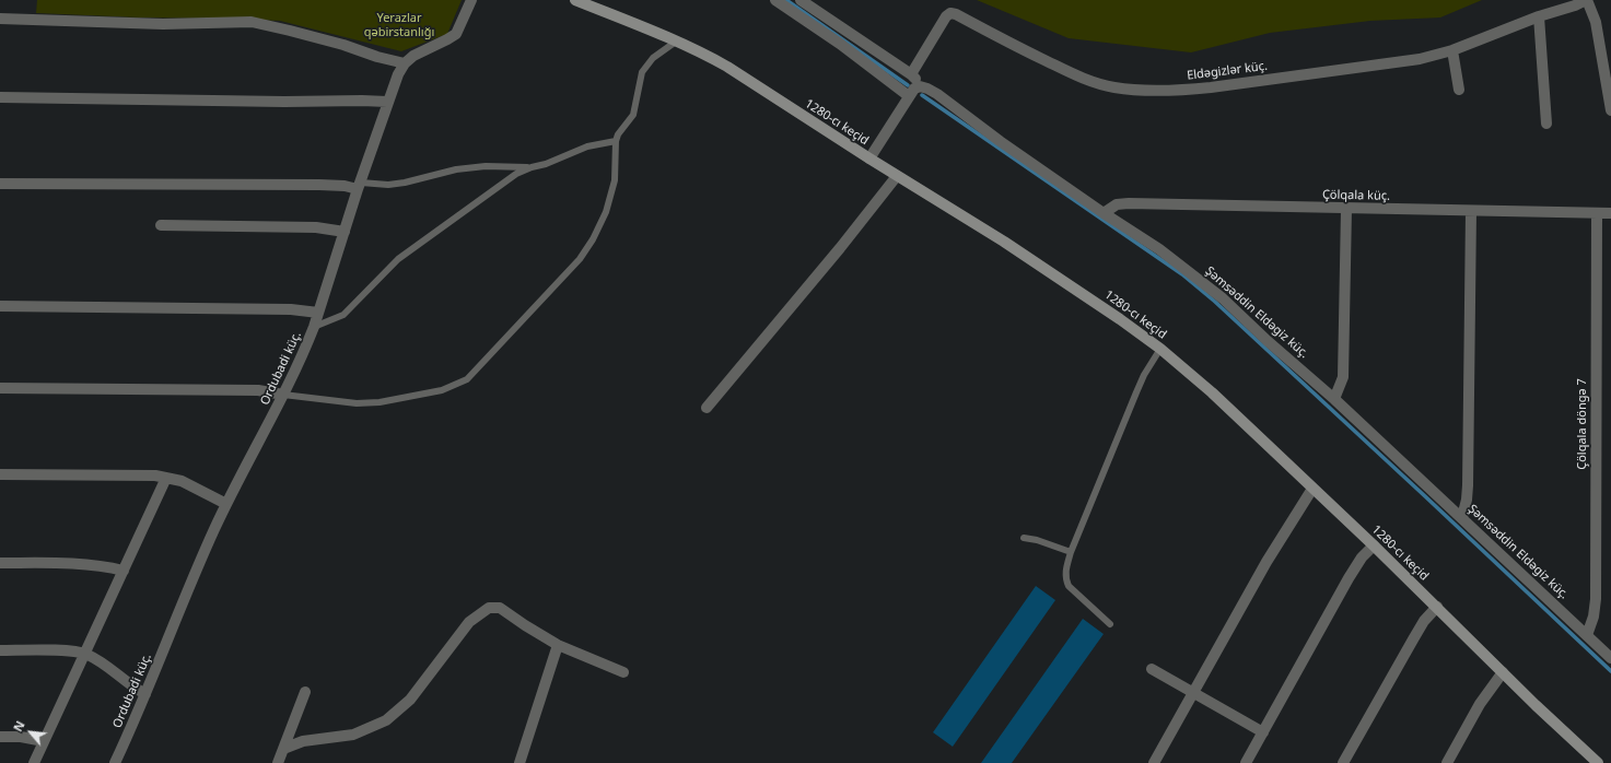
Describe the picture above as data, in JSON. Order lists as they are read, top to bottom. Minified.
{"streets":{"street":["Eldəgizlər küç.","1280-cı keçid","Çölqala küç.","Şəmsəddin Eldəgiz küç.","Ordubadi küç.","Çölqala döngə 7"]},"crossings":[["Çölqala küç.","Şəmsəddin Eldəgiz küç."],["Çölqala küç.","Çölqala döngə 7"],["Şəmsəddin Eldəgiz küç.","Çölqala döngə 7"]],"parks":["Yerazlar qəbirstanlığı"],"north":"top left"}
